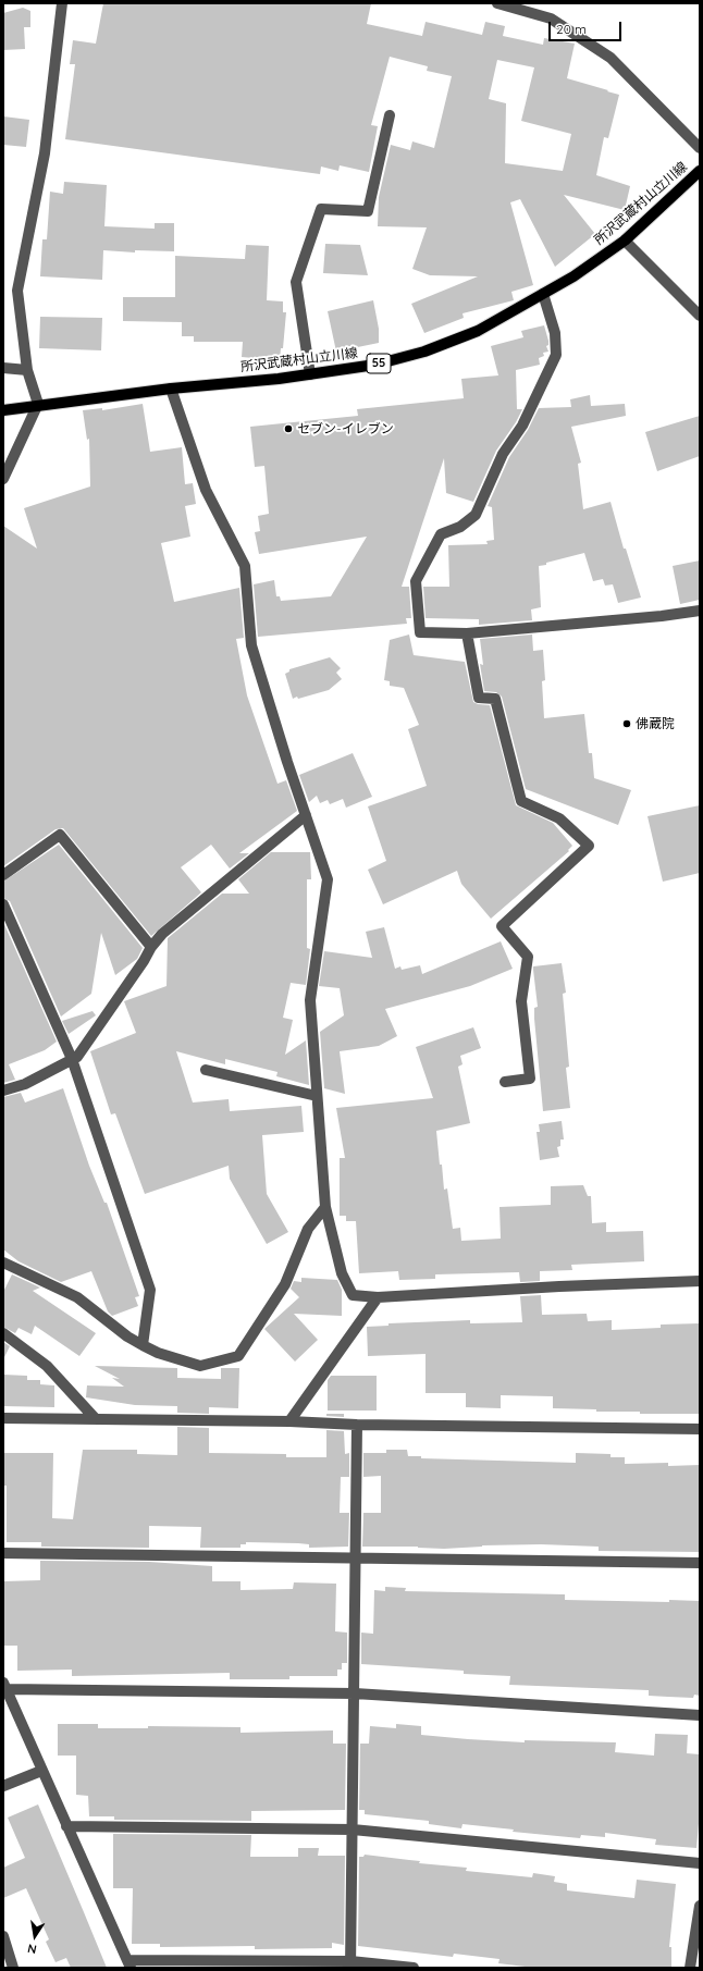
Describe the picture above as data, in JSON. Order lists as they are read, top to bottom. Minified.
{"streets":{"main road":["所沢武蔵村山立川線","55"]},"places":["セブン-イレブン","佛蔵院"],"scale_bar":"20 m","north":"bottom"}
